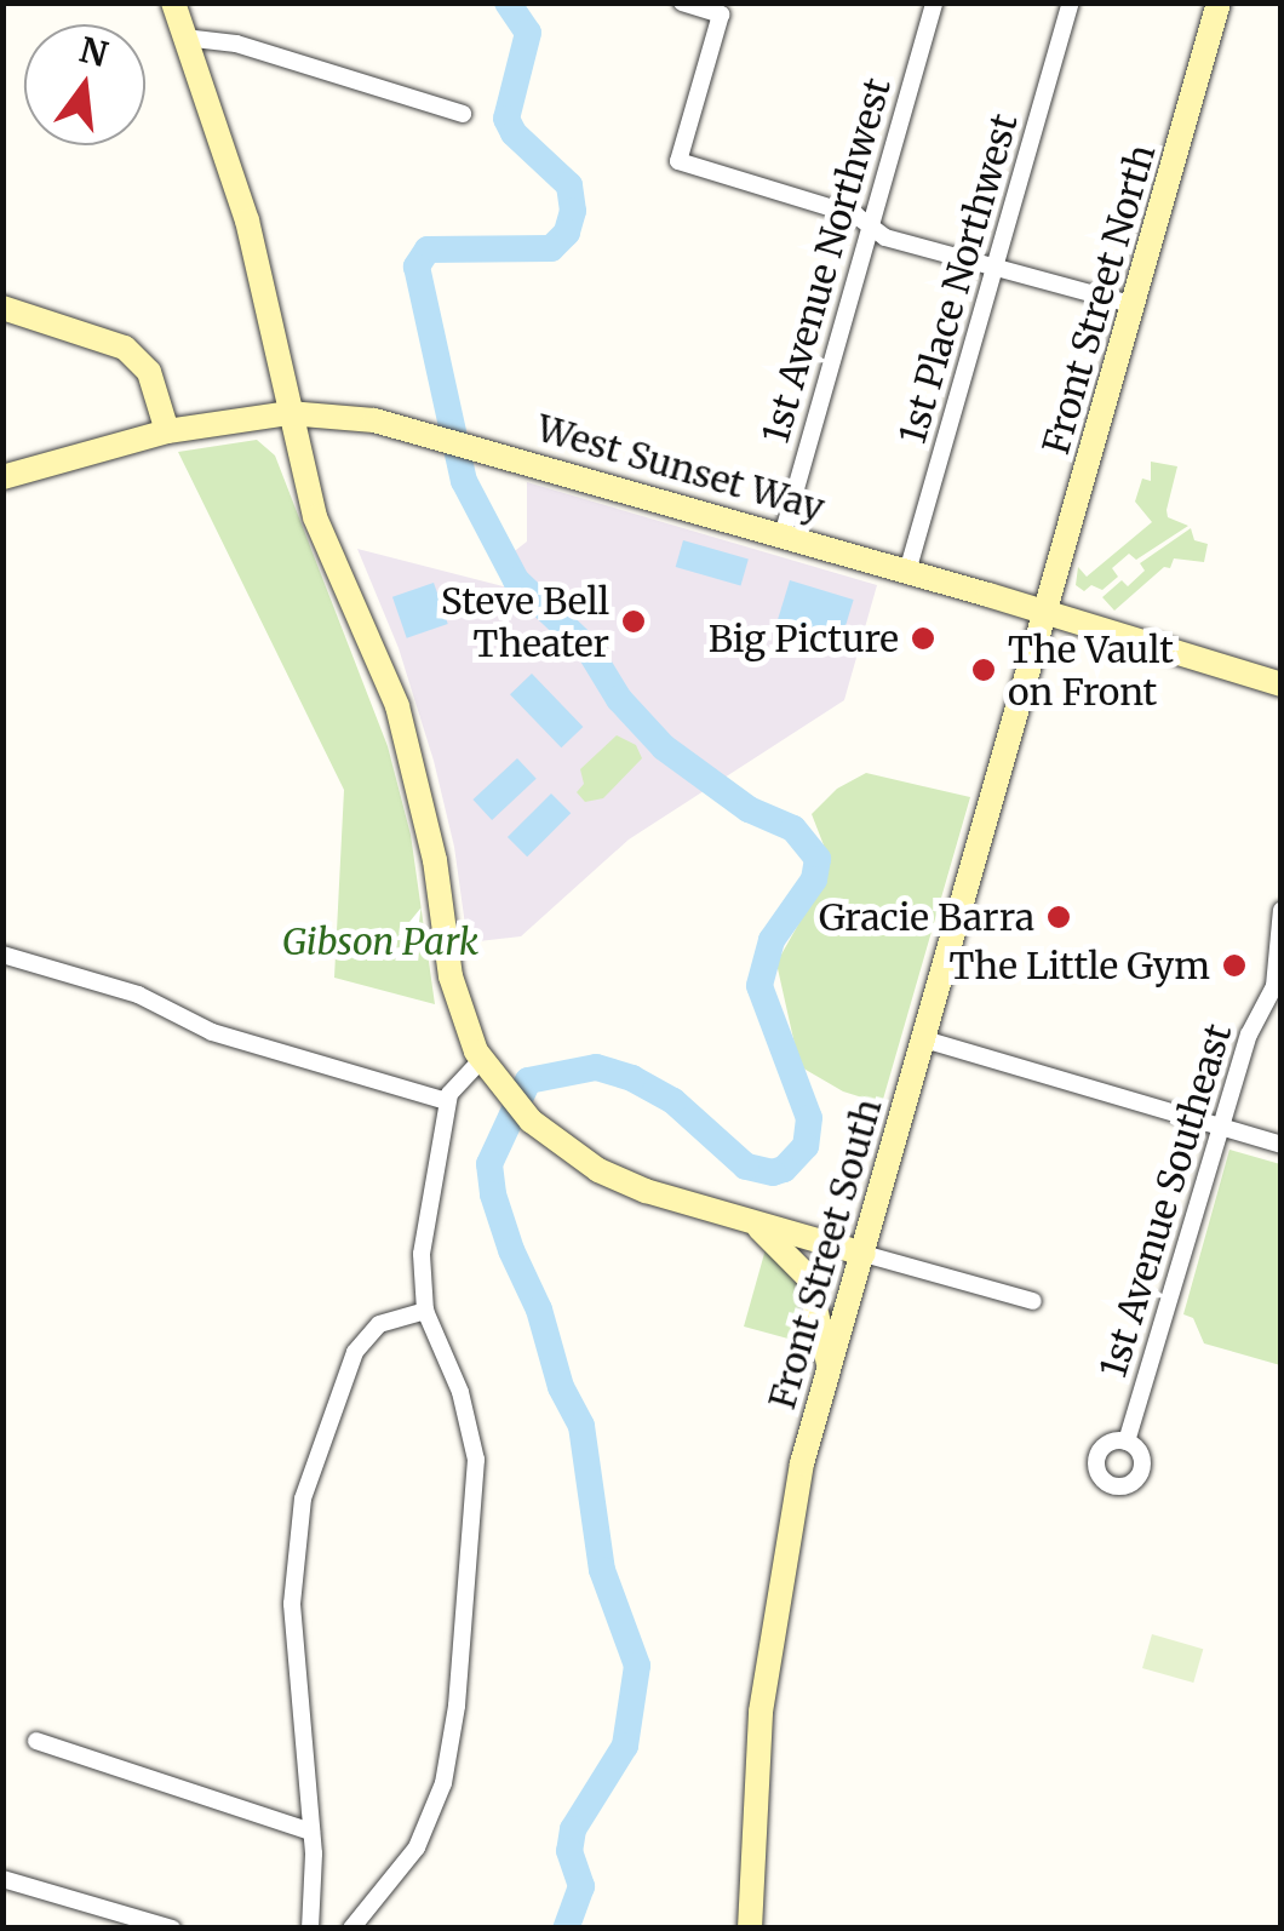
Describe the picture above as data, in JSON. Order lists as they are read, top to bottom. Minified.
{"streets":{"street":["1st Avenue Northwest","1st Place Northwest","Front Street North","West Sunset Way","1st Avenue Southeast","Front Street South"]},"crossings":[["1st Avenue Northwest","West Sunset Way"],["1st Place Northwest","West Sunset Way"],["Front Street North","West Sunset Way"],["Front Street North","Front Street South"],["West Sunset Way","Front Street South"]],"parks":["Gibson Park"],"places":["Steve Bell Theater","Big Picture","The Vault on Front","Gracie Barra","The Little Gym"],"north":"top"}
